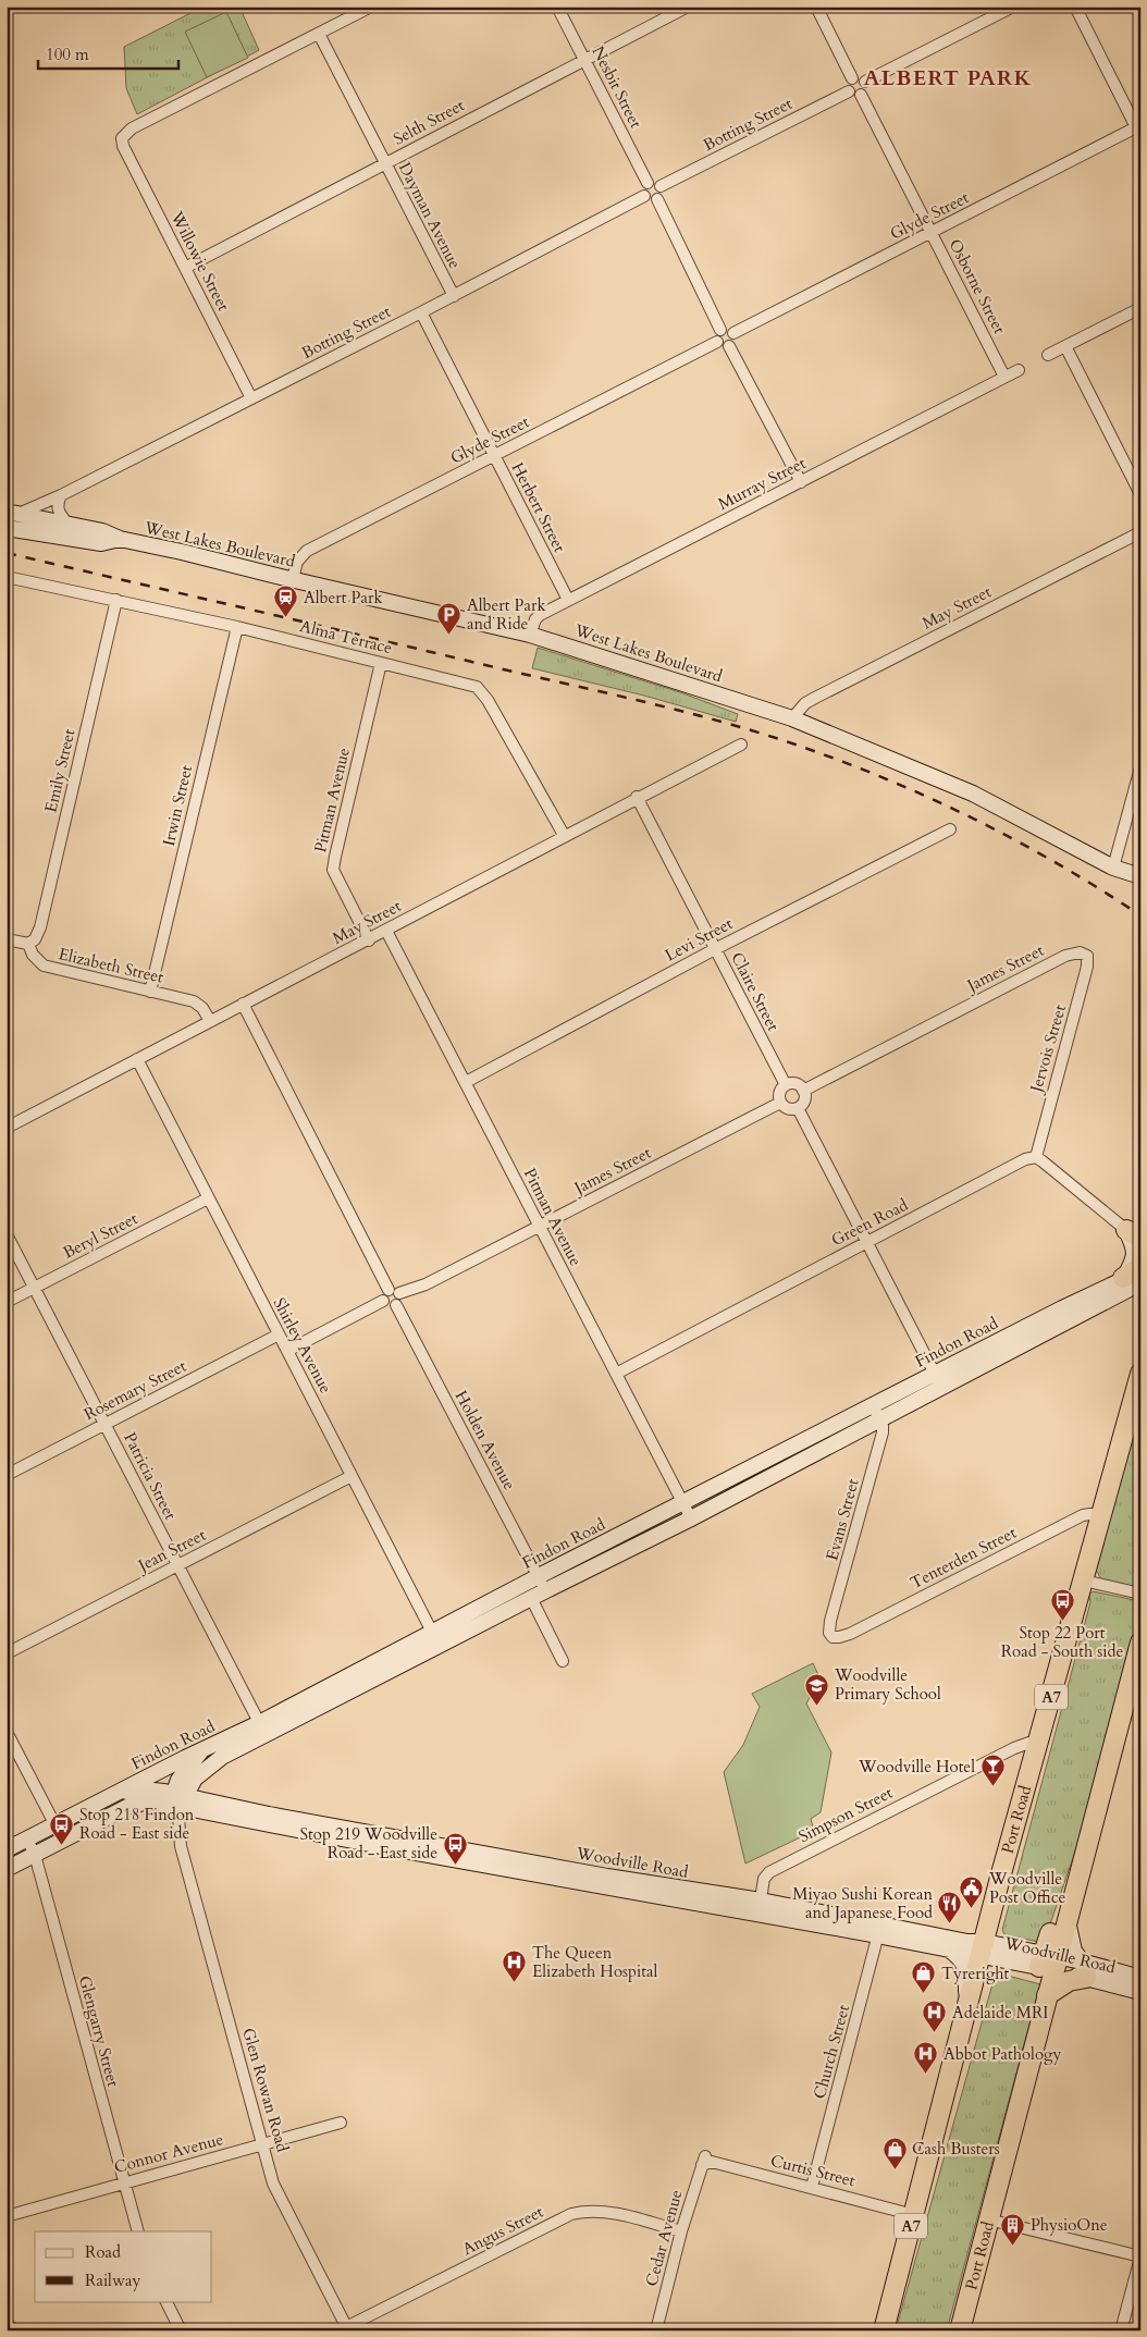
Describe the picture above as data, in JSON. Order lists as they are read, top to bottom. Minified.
{"streets":{"highway":["A7","Port Road"],"main road":["West Lakes Boulevard","Findon Road","Woodville Road"],"street":["Nesbit Street","Selth Street","Botting Street","Dayman Avenue","Glyde Street","Willowie Street","Osborne Street","Murray Street","Herbert Street","May Street","Alma Terrace","Emily Street","Pitman Avenue","Irwin Street","Levi Street","Elizabeth Street","James Street","Claire Street","Jervois Street","Green Road","Beryl Street","Shirley Avenue","Rosemary Street","Holden Avenue","Patricia Street","Evans Street","Jean Street","Tenterden Street","Simpson Street","Glengarry Street","Church Street","Glen Rowan Road","Connor Avenue","Curtis Street","Angus Street","Cedar Avenue"]},"crossings":[["Nesbit Street","Selth Street"],["Nesbit Street","Botting Street"],["Selth Street","Dayman Avenue"],["Selth Street","Willowie Street"],["Botting Street","Dayman Avenue"],["Botting Street","Willowie Street"],["Botting Street","Osborne Street"],["Botting Street","Herbert Street"],["Botting Street","West Lakes Boulevard"],["Dayman Avenue","Willowie Street"],["Glyde Street","Osborne Street"],["Glyde Street","Herbert Street"],["Glyde Street","West Lakes Boulevard"],["Osborne Street","Murray Street"],["Murray Street","Herbert Street"],["Murray Street","West Lakes Boulevard"],["West Lakes Boulevard","May Street"],["May Street","Alma Terrace"],["May Street","Pitman Avenue"],["May Street","Elizabeth Street"],["May Street","Claire Street"],["May Street","Shirley Avenue"],["Alma Terrace","Emily Street"],["Alma Terrace","Pitman Avenue"],["Alma Terrace","Irwin Street"],["Emily Street","Elizabeth Street"],["Pitman Avenue","Levi Street"],["Pitman Avenue","James Street"],["Pitman Avenue","Green Road"],["Pitman Avenue","Findon Road"],["Irwin Street","Elizabeth Street"],["Levi Street","Claire Street"],["James Street","Claire Street"],["James Street","Jervois Street"],["James Street","Holden Avenue"],["Jervois Street","Green Road"],["Beryl Street","Shirley Avenue"],["Beryl Street","Patricia Street"],["Findon Road","Shirley Avenue"],["Findon Road","Holden Avenue"],["Findon Road","Patricia Street"],["Findon Road","Evans Street"],["Findon Road","Woodville Road"],["Findon Road","Glengarry Street"],["Findon Road","Glen Rowan Road"],["Shirley Avenue","Rosemary Street"],["Shirley Avenue","Jean Street"],["Rosemary Street","Patricia Street"],["Patricia Street","Jean Street"],["Evans Street","Tenterden Street"],["Tenterden Street","Port Road"],["Simpson Street","Port Road"],["Simpson Street","Woodville Road"],["Port Road","Woodville Road"],["Port Road","Curtis Street"],["Woodville Road","Church Street"],["Woodville Road","Glen Rowan Road"],["Glengarry Street","Connor Avenue"],["Church Street","Curtis Street"],["Glen Rowan Road","Connor Avenue"],["Glen Rowan Road","Angus Street"],["Curtis Street","Cedar Avenue"],["Angus Street","Cedar Avenue"]],"districts":["ALBERT PARK"],"places":{"station":["Albert Park"],"parking":["Albert Park and Ride"],"bus stop":["Stop 22 Port Road - South side","Stop 218 Findon Road - East side","Stop 219 Woodville Road - East side"],"school or university":["Woodville Primary School"],"bar":["Woodville Hotel"],"public building":["Woodville Post Office"],"restaurant":["Miyao Sushi Korean and Japanese Food"],"hospital":["The Queen Elizabeth Hospital","Adelaide MRI","Abbot Pathology"],"shop":["Tyreright","Cash Busters"],"building":["PhysioOne"]},"legend":["Road","Railway"],"scale_bar":"100 m"}
